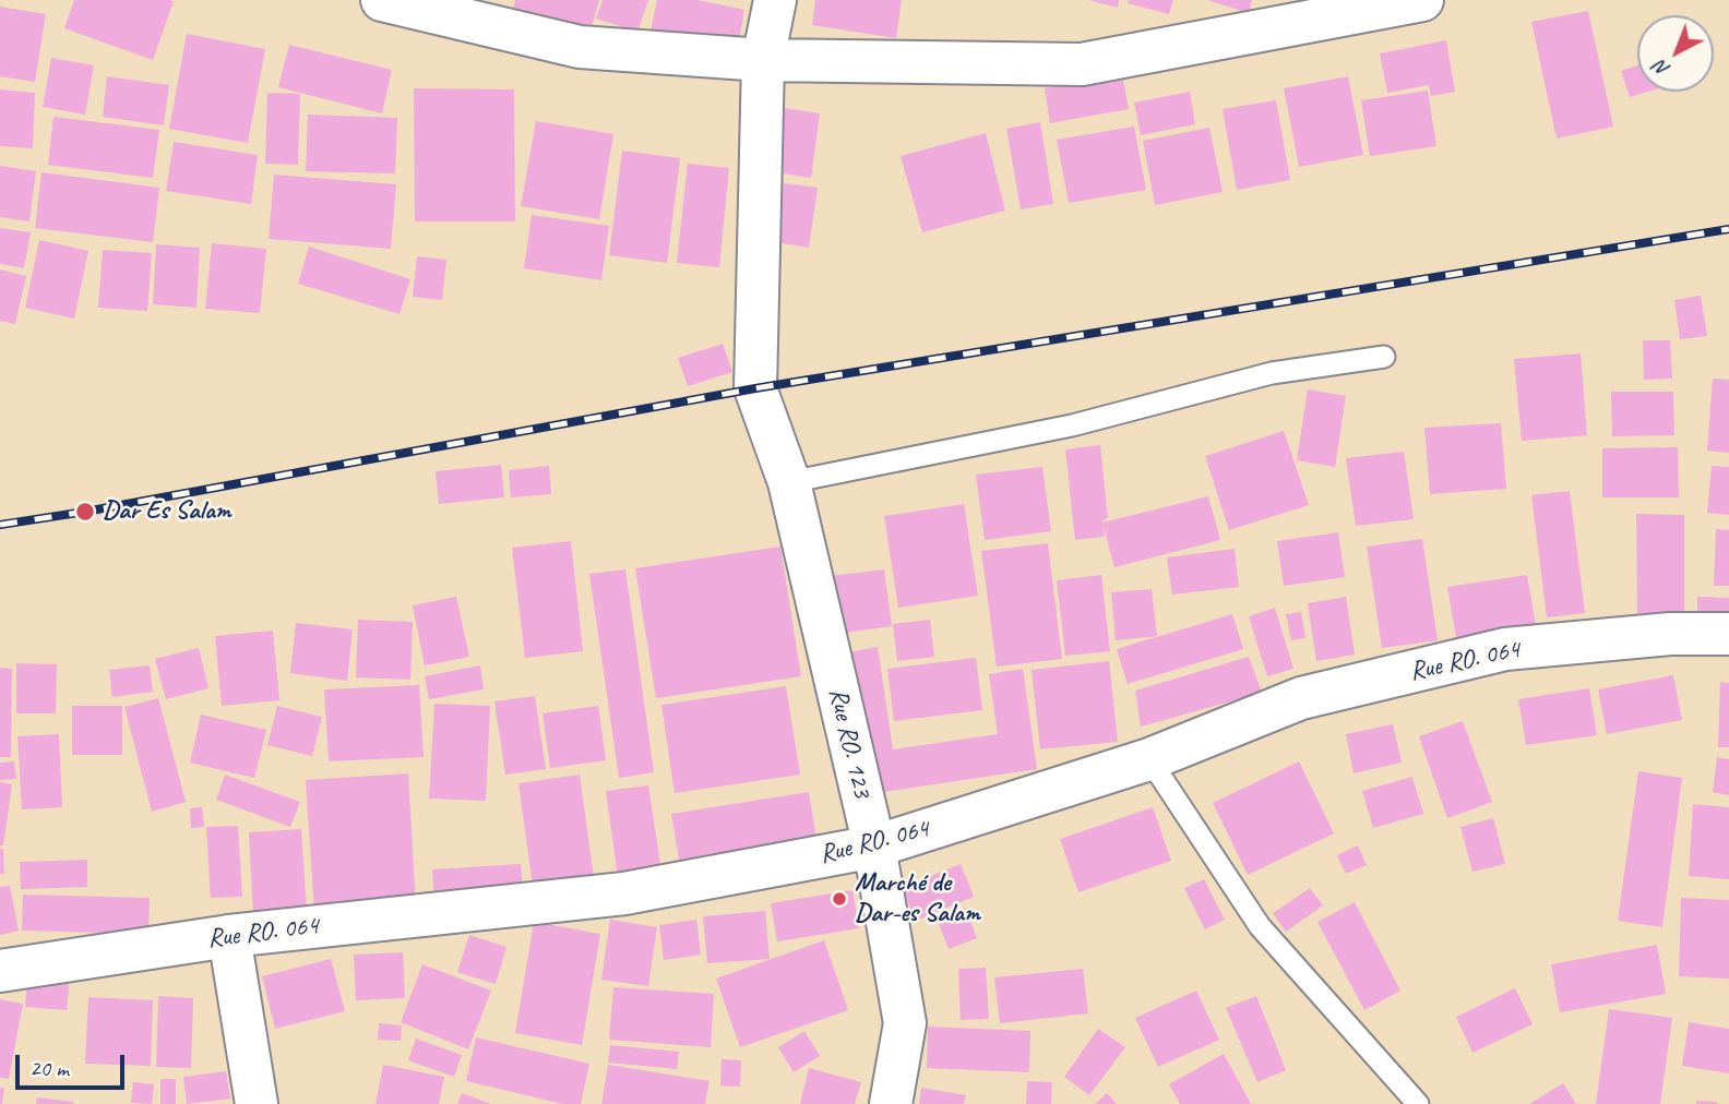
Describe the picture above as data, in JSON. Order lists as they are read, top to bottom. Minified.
{"streets":{"street":["Rue RO. 064","Rue RO. 123"]},"crossings":[["Rue RO. 064","Rue RO. 123"]],"places":["Dar Es Salam","Marché de Dar-es Salam"],"scale_bar":"20 m","north":"bottom left"}
